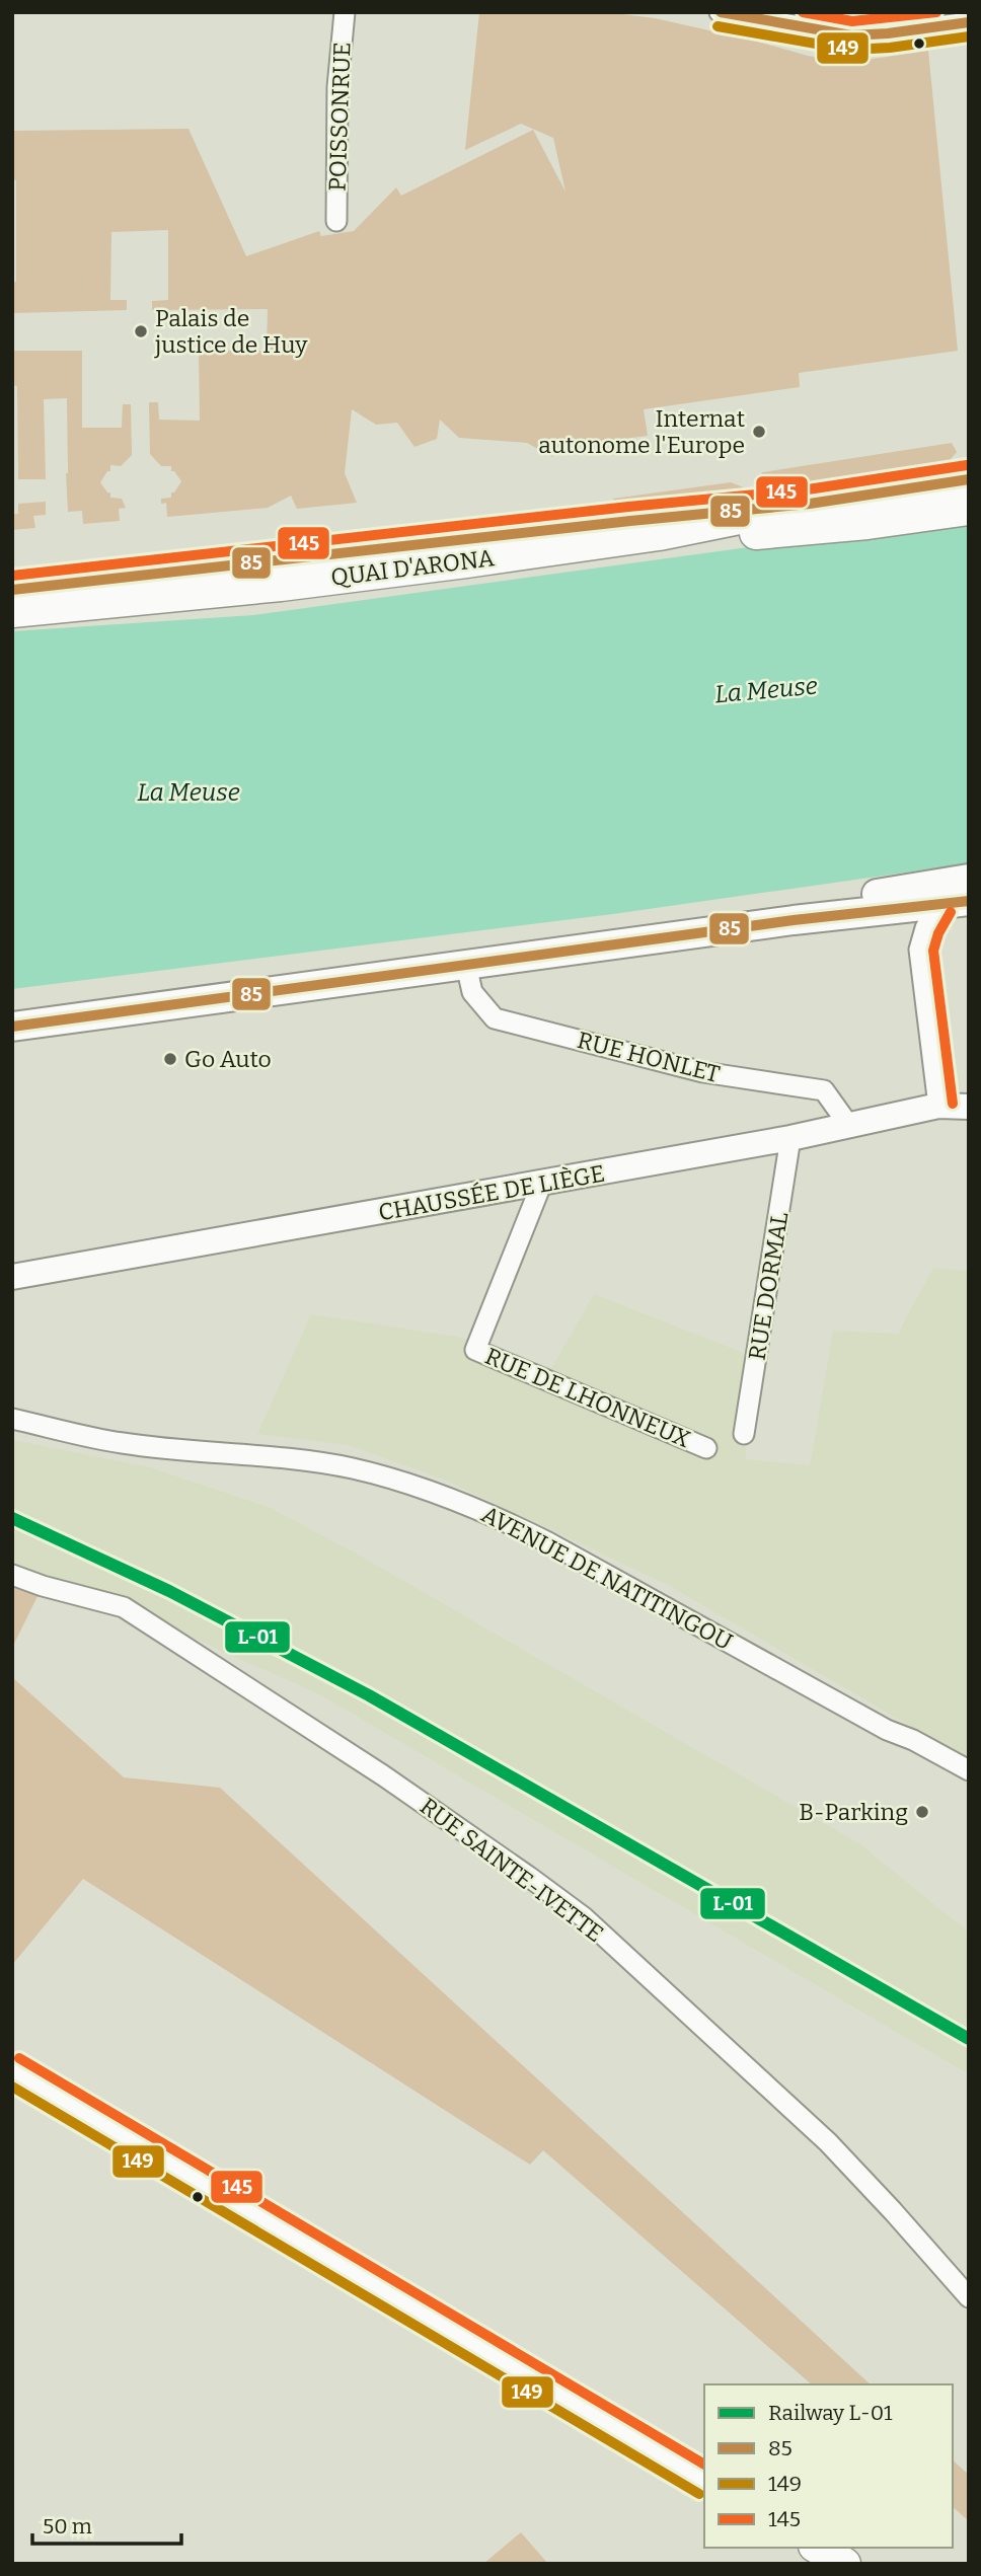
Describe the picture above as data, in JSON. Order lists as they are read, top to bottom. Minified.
{"streets":{"main road":["QUAI D'ARONA"],"street":["POISSONRUE","RUE HONLET","CHAUSSÉE DE LIÈGE","RUE DORMAL","RUE DE LHONNEUX","AVENUE DE NATITINGOU","RUE SAINTE-IVETTE"]},"crossings":[["RUE HONLET","CHAUSSÉE DE LIÈGE"],["CHAUSSÉE DE LIÈGE","RUE DORMAL"],["CHAUSSÉE DE LIÈGE","RUE DE LHONNEUX"]],"water":["La Meuse"],"places":["Palais de justice de Huy","Internat autonome l'Europe","Go Auto","B-Parking"],"lines":["transit line 85","transit line 145","transit line 149","rail line L-01"],"legend":["Railway L-01","85","149","145"],"scale_bar":"50 m"}
